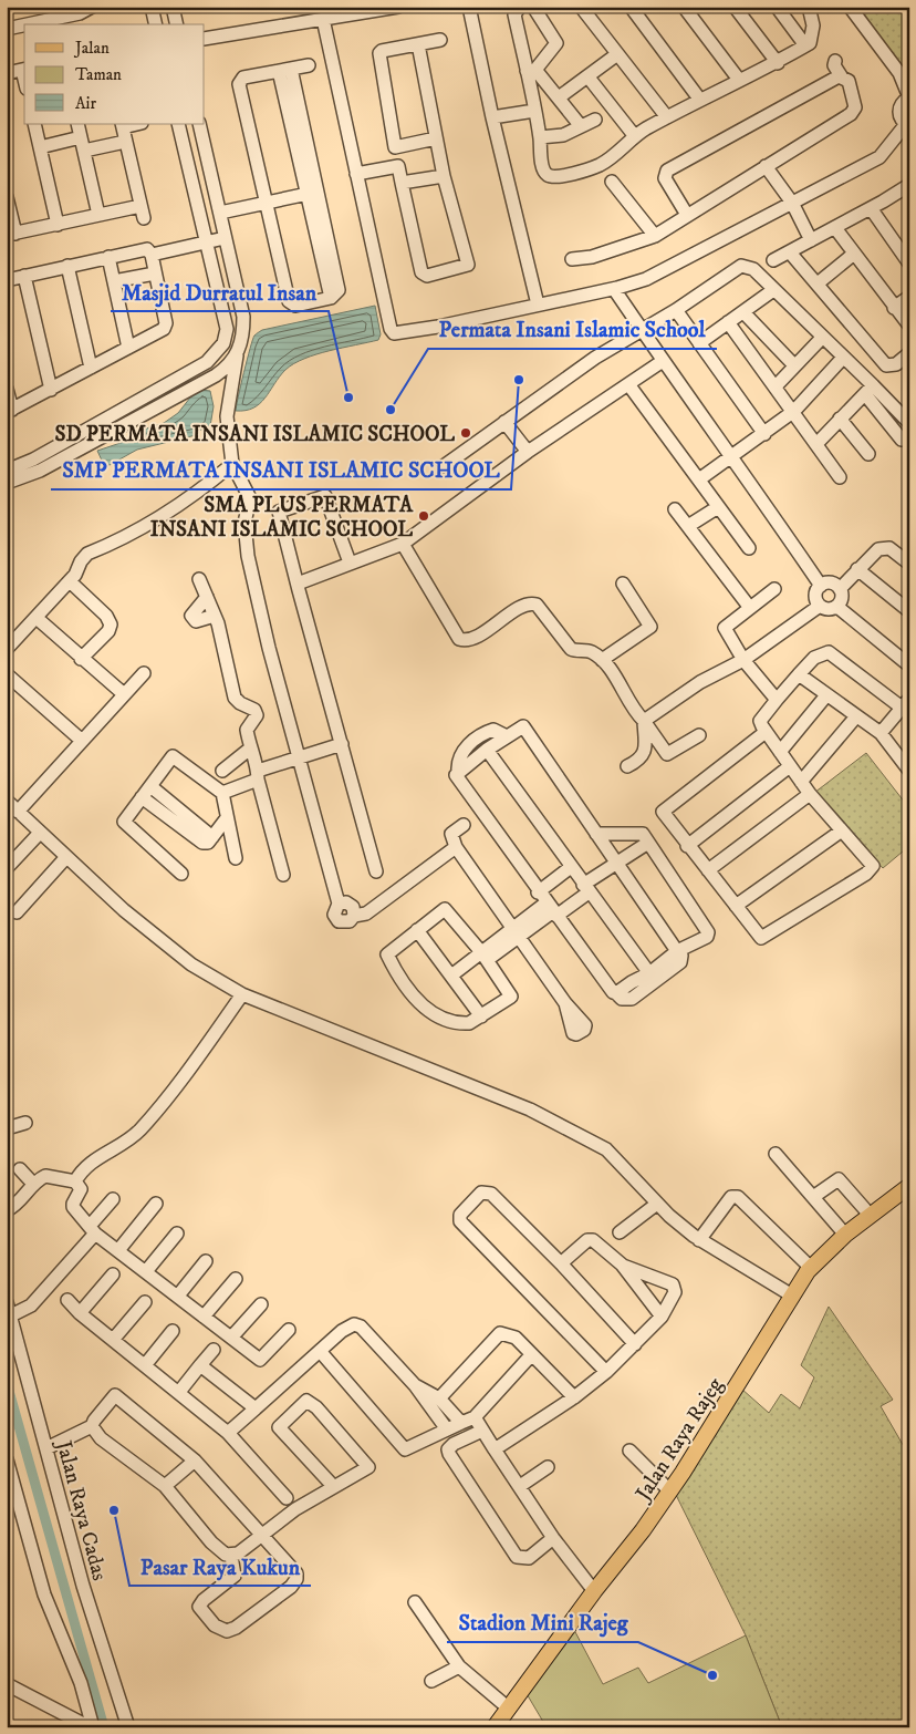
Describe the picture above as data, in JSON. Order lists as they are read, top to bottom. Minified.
{"streets":{"main road":["Jalan Raya Rajeg"],"street":["Jalan Raya Cadas"]},"places":["SMP PERMATA INSANI ISLAMIC SCHOOL","Masjid Durratul Insan","Permata Insani Islamic School","SD PERMATA INSANI ISLAMIC SCHOOL","SMA PLUS PERMATA INSANI ISLAMIC SCHOOL","Pasar Raya Kukun","Stadion Mini Rajeg"],"legend":["Jalan","Taman","Air"]}
